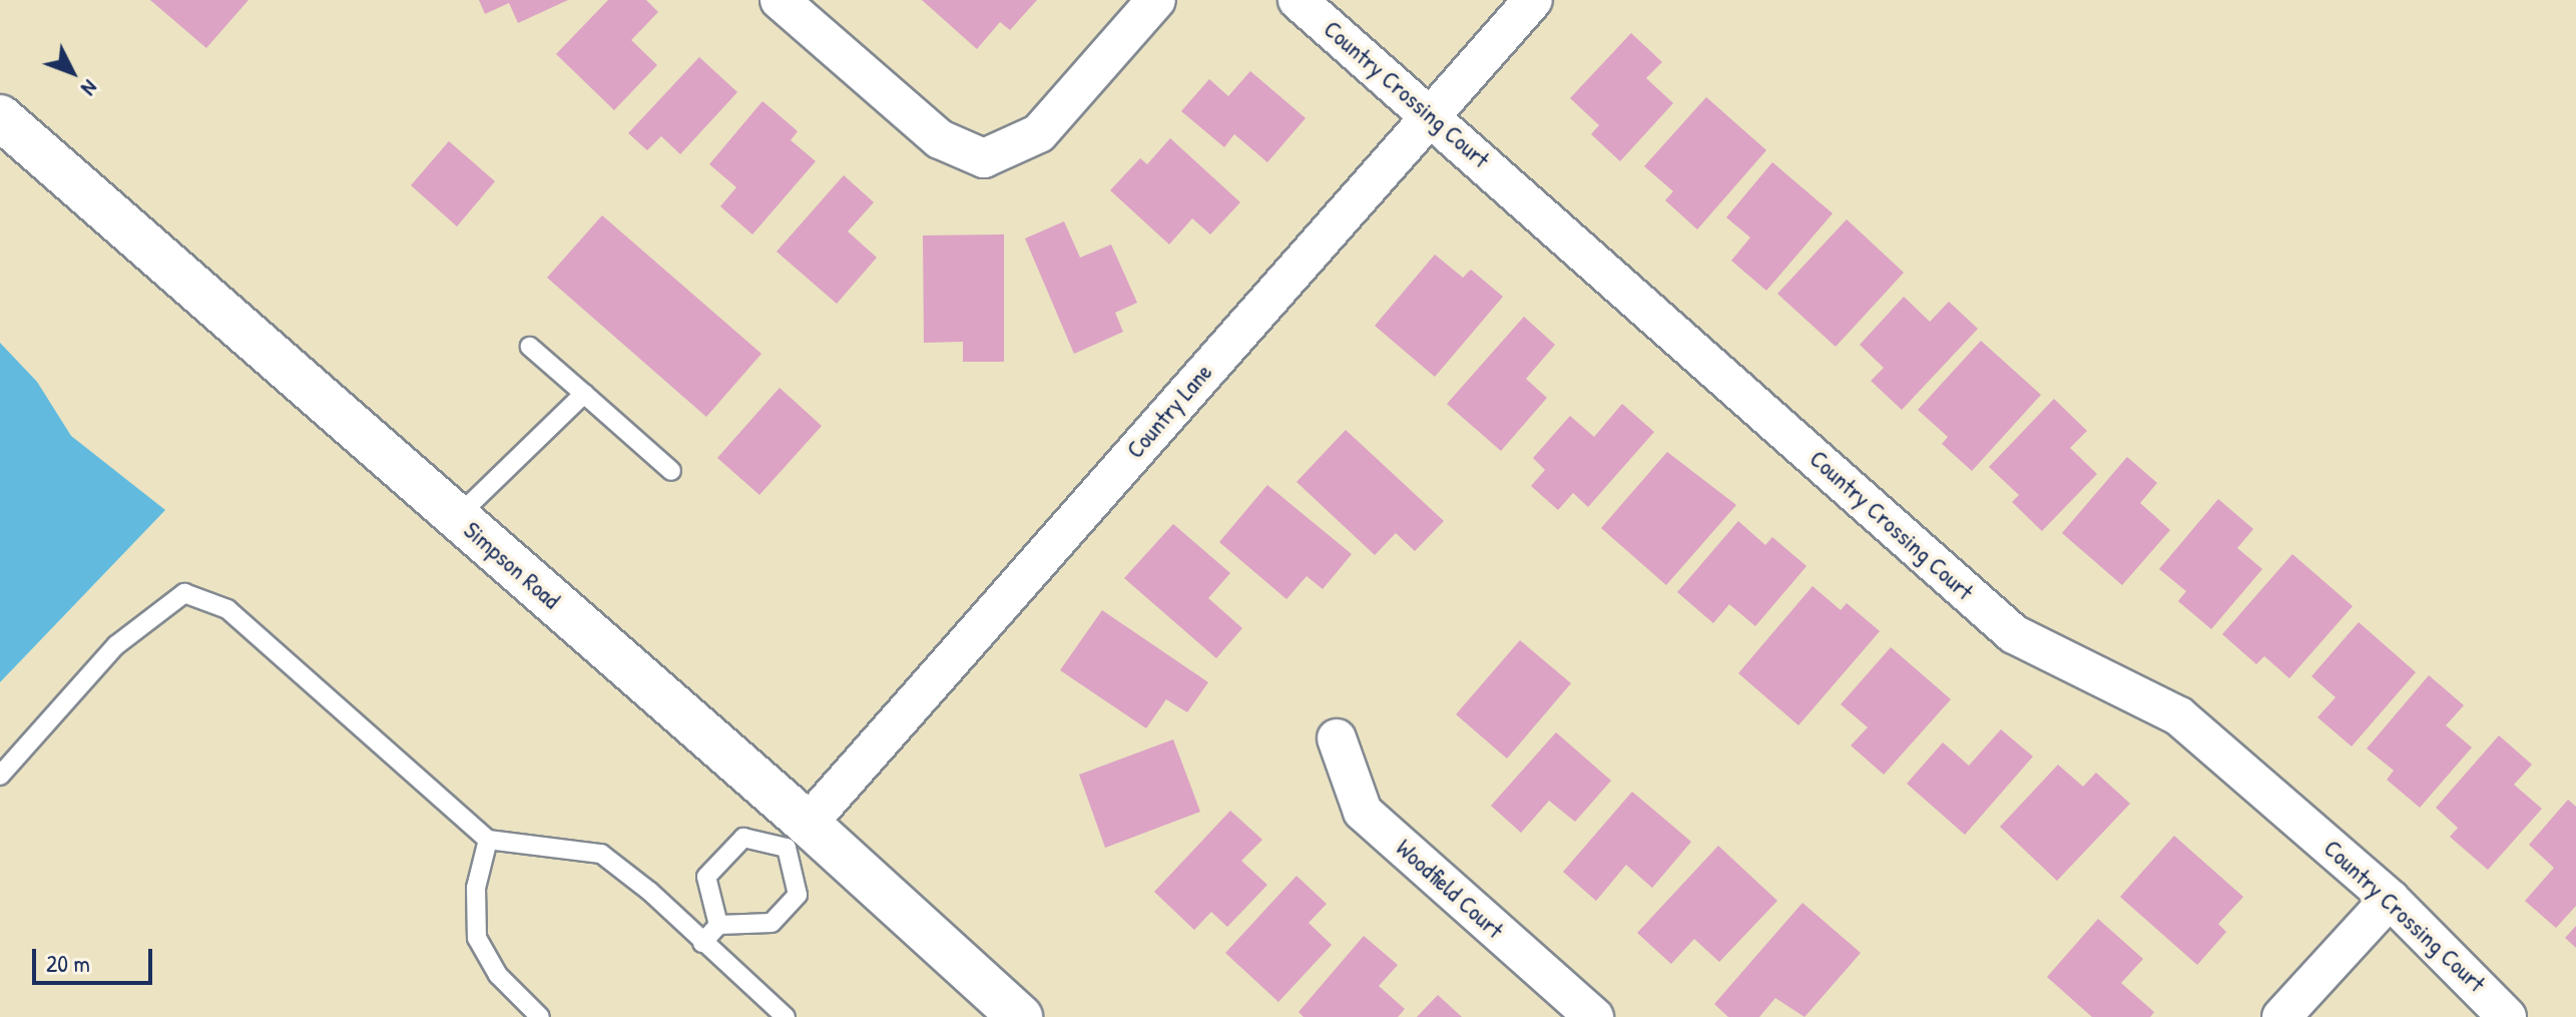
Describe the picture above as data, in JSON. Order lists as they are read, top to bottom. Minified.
{"streets":{"main road":["Simpson Road"],"street":["Country Crossing Court","Country Lane","Woodfield Court"]},"crossings":[["Country Crossing Court","Country Lane"],["Country Lane","Simpson Road"]],"scale_bar":"20 m","north":"bottom right"}
